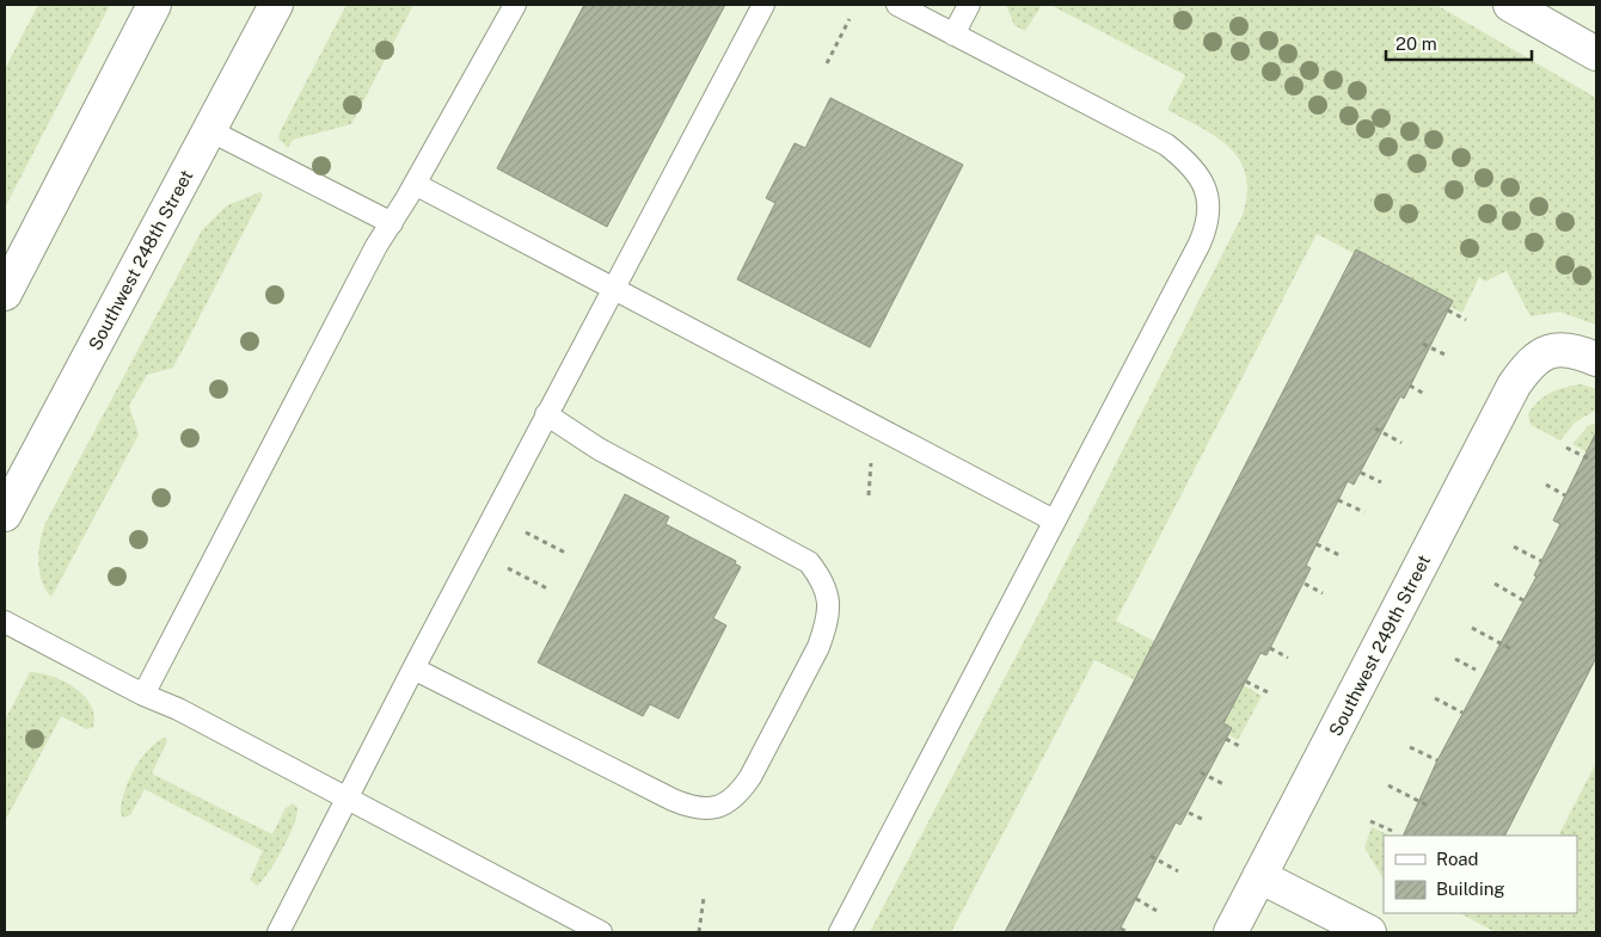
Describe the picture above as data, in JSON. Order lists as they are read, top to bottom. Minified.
{"streets":{"street":["Southwest 248th Street","Southwest 249th Street"]},"legend":["Road","Building"],"scale_bar":"20 m"}
